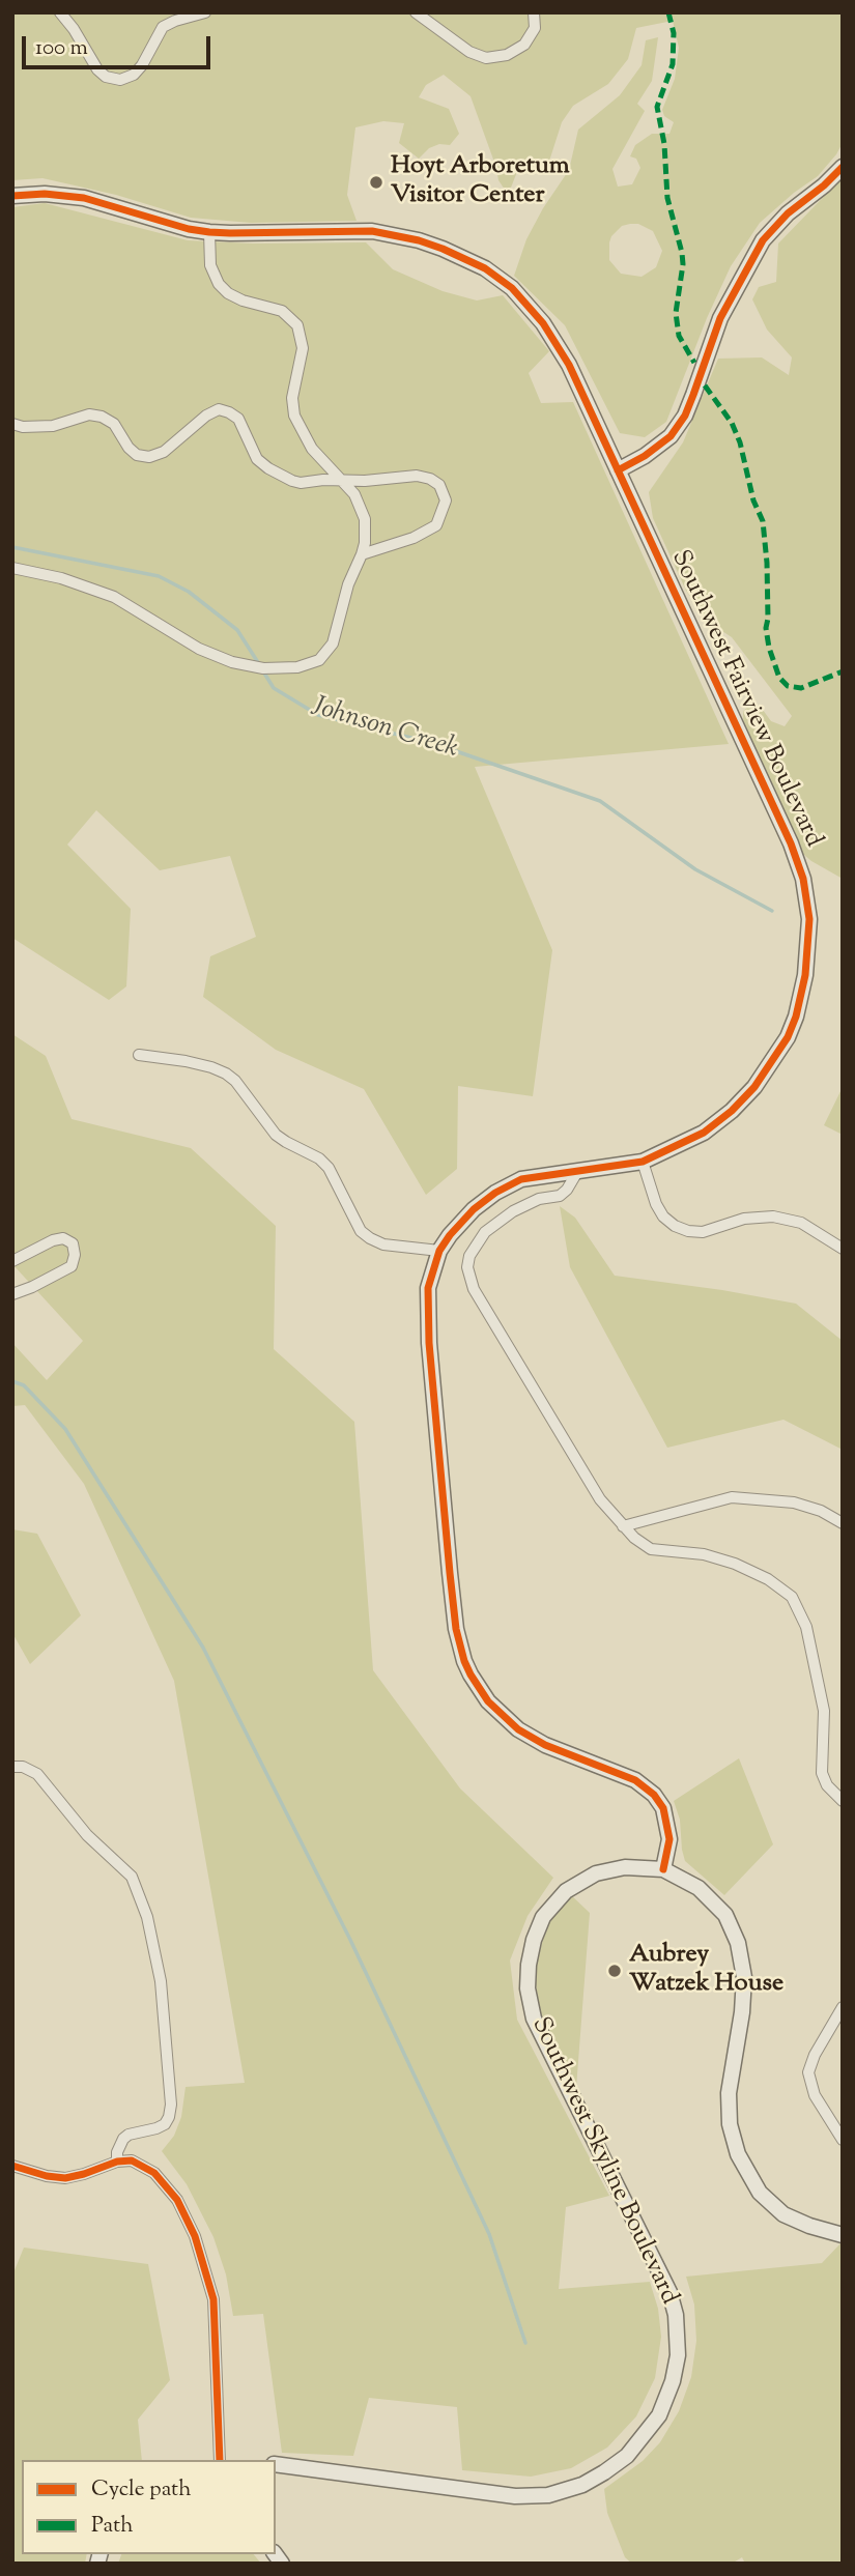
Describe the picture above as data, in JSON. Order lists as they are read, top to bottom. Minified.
{"streets":{"street":["Southwest Fairview Boulevard","Southwest Skyline Boulevard"]},"crossings":[["Southwest Fairview Boulevard","Southwest Skyline Boulevard"]],"water":["Johnson Creek"],"places":["Hoyt Arboretum Visitor Center","Aubrey Watzek House"],"legend":["Cycle path","Path"],"scale_bar":"100 m"}
